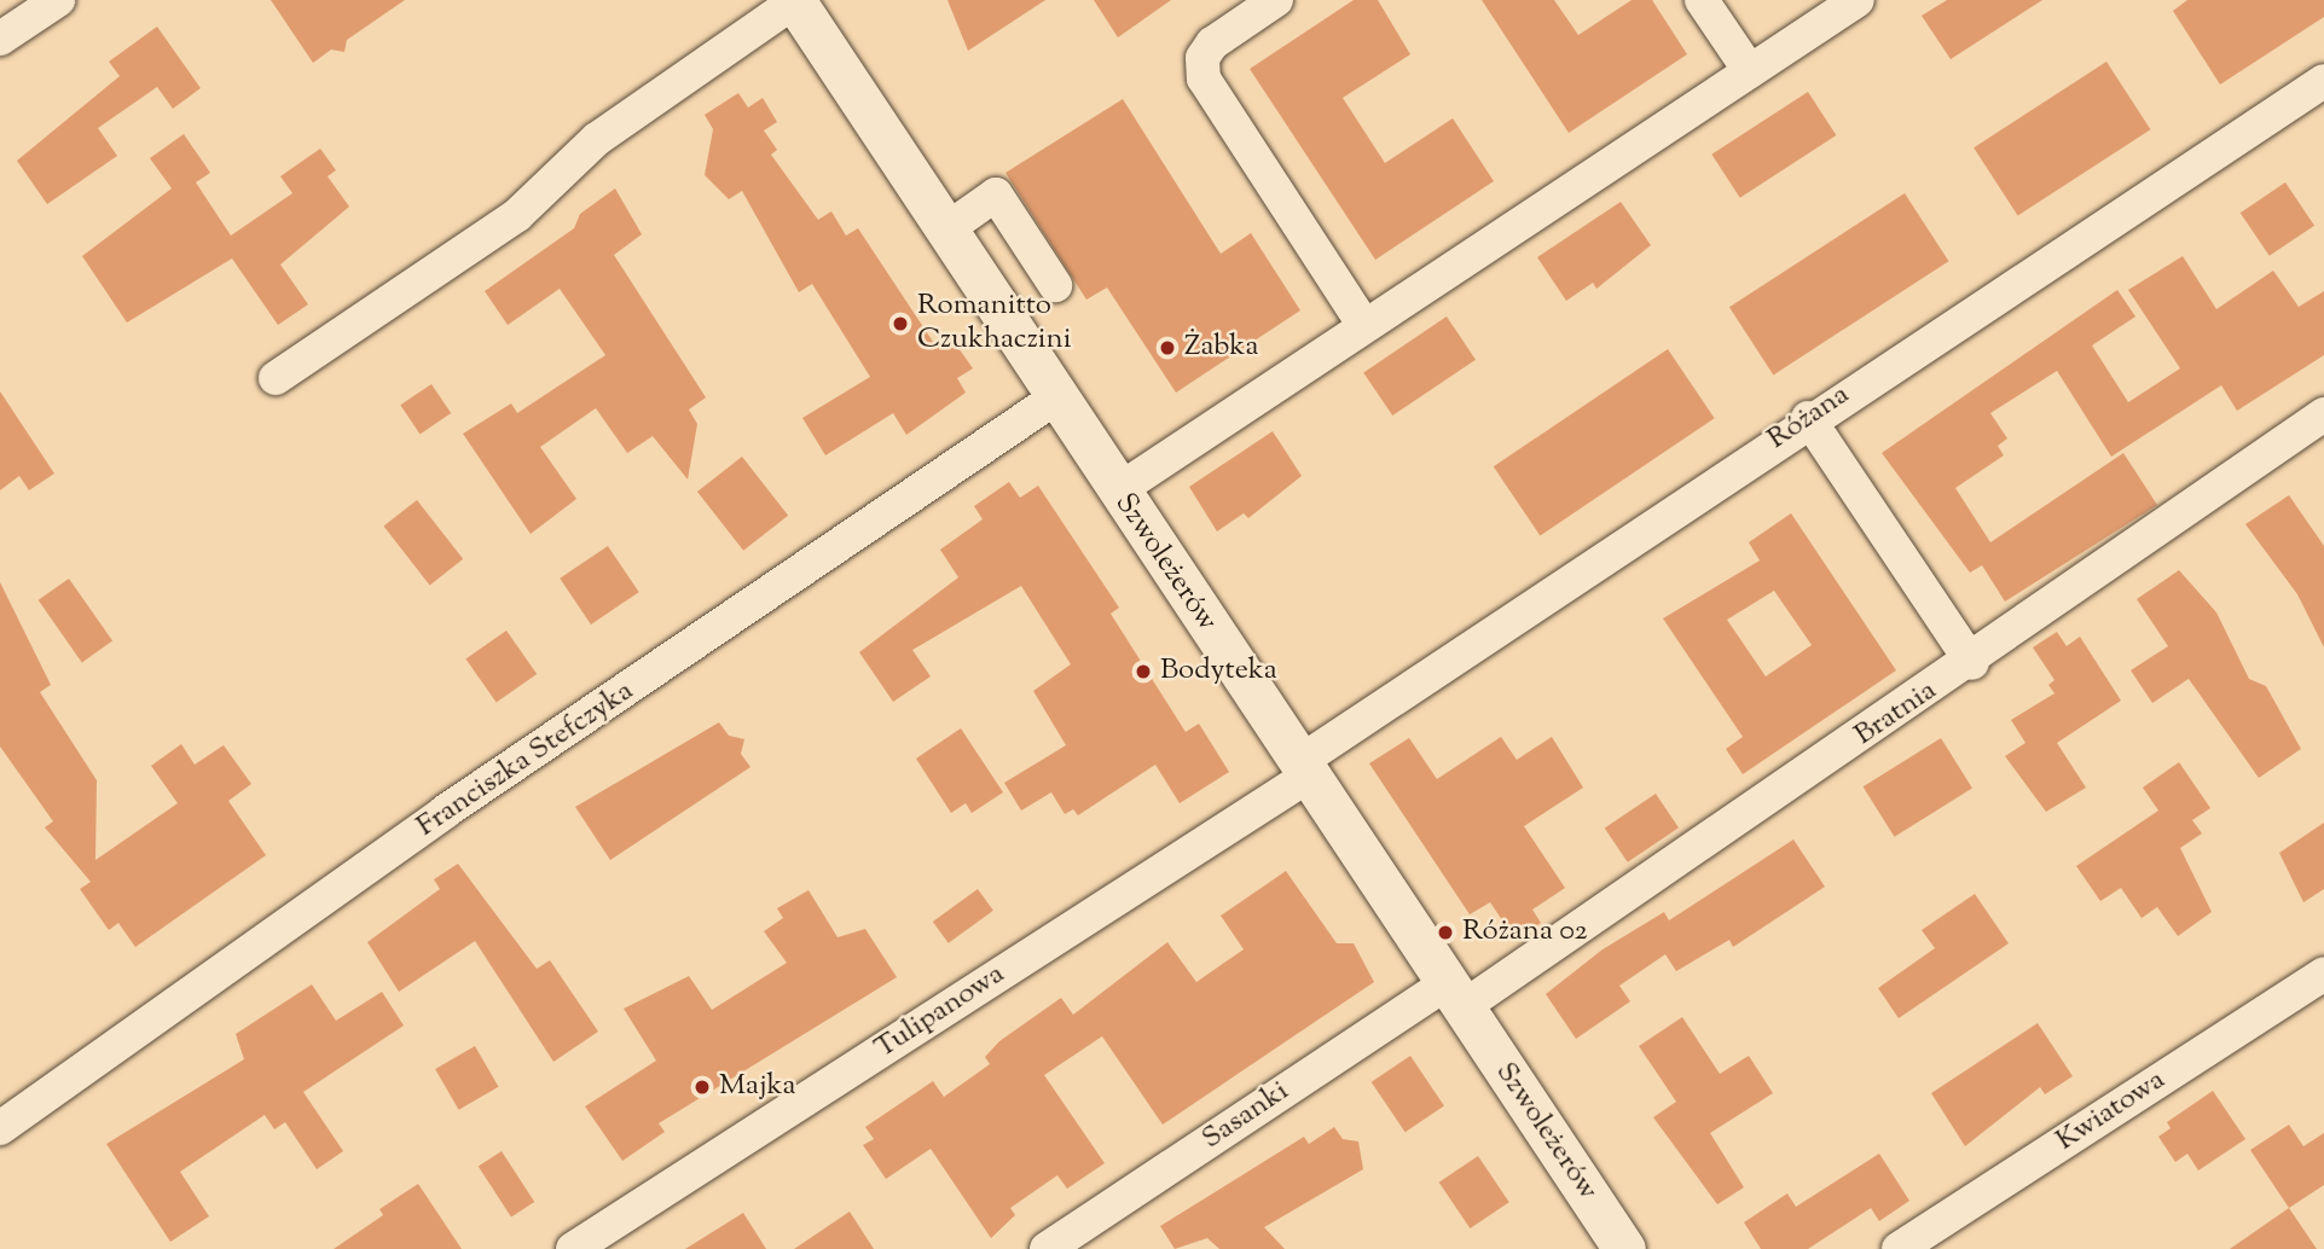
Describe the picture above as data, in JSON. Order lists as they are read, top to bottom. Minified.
{"streets":{"street":["Różana","Szwoleżerów","Bratnia","Franciszka Stefczyka","Tulipanowa","Kwiatowa","Sasanki"]},"crossings":[["Różana","Szwoleżerów"],["Różana","Tulipanowa"],["Szwoleżerów","Bratnia"],["Szwoleżerów","Franciszka Stefczyka"],["Szwoleżerów","Tulipanowa"],["Szwoleżerów","Sasanki"],["Bratnia","Sasanki"]],"places":["Romanitto Czukhaczini","Żabka","Bodyteka","Różana 02","Majka"]}
